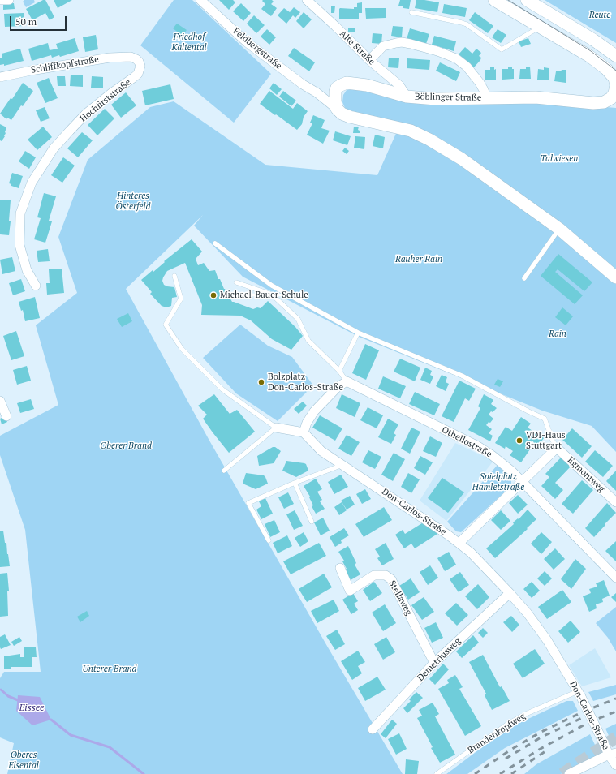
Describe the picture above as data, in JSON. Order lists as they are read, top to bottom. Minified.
{"streets":{"main road":["Böblinger Straße"],"street":["Alte Straße","Feldbergstraße","Schliffkopfstraße","Hochfirststraße","Othellostraße","Egmontweg","Don-Carlos-Straße","Stellaweg","Demetriusweg"],"lane":["Brandenkopfweg"]},"crossings":[["Alte Straße","Böblinger Straße"],["Schliffkopfstraße","Hochfirststraße"],["Don-Carlos-Straße","Demetriusweg"],["Don-Carlos-Straße","Brandenkopfweg"],["Stellaweg","Demetriusweg"]],"water":["Eissee"],"parks":["Reute","Friedhof Kaltental","Talwiesen","Hinteres Österfeld","Rauher Rain","Rain","Oberer Brand","Spielplatz Hamletstraße","Unterer Brand","Oberes Elsental"],"places":["Michael-Bauer-Schule","Bolzplatz Don-Carlos-Straße","VDI-Haus Stuttgart"],"scale_bar":"50 m"}
